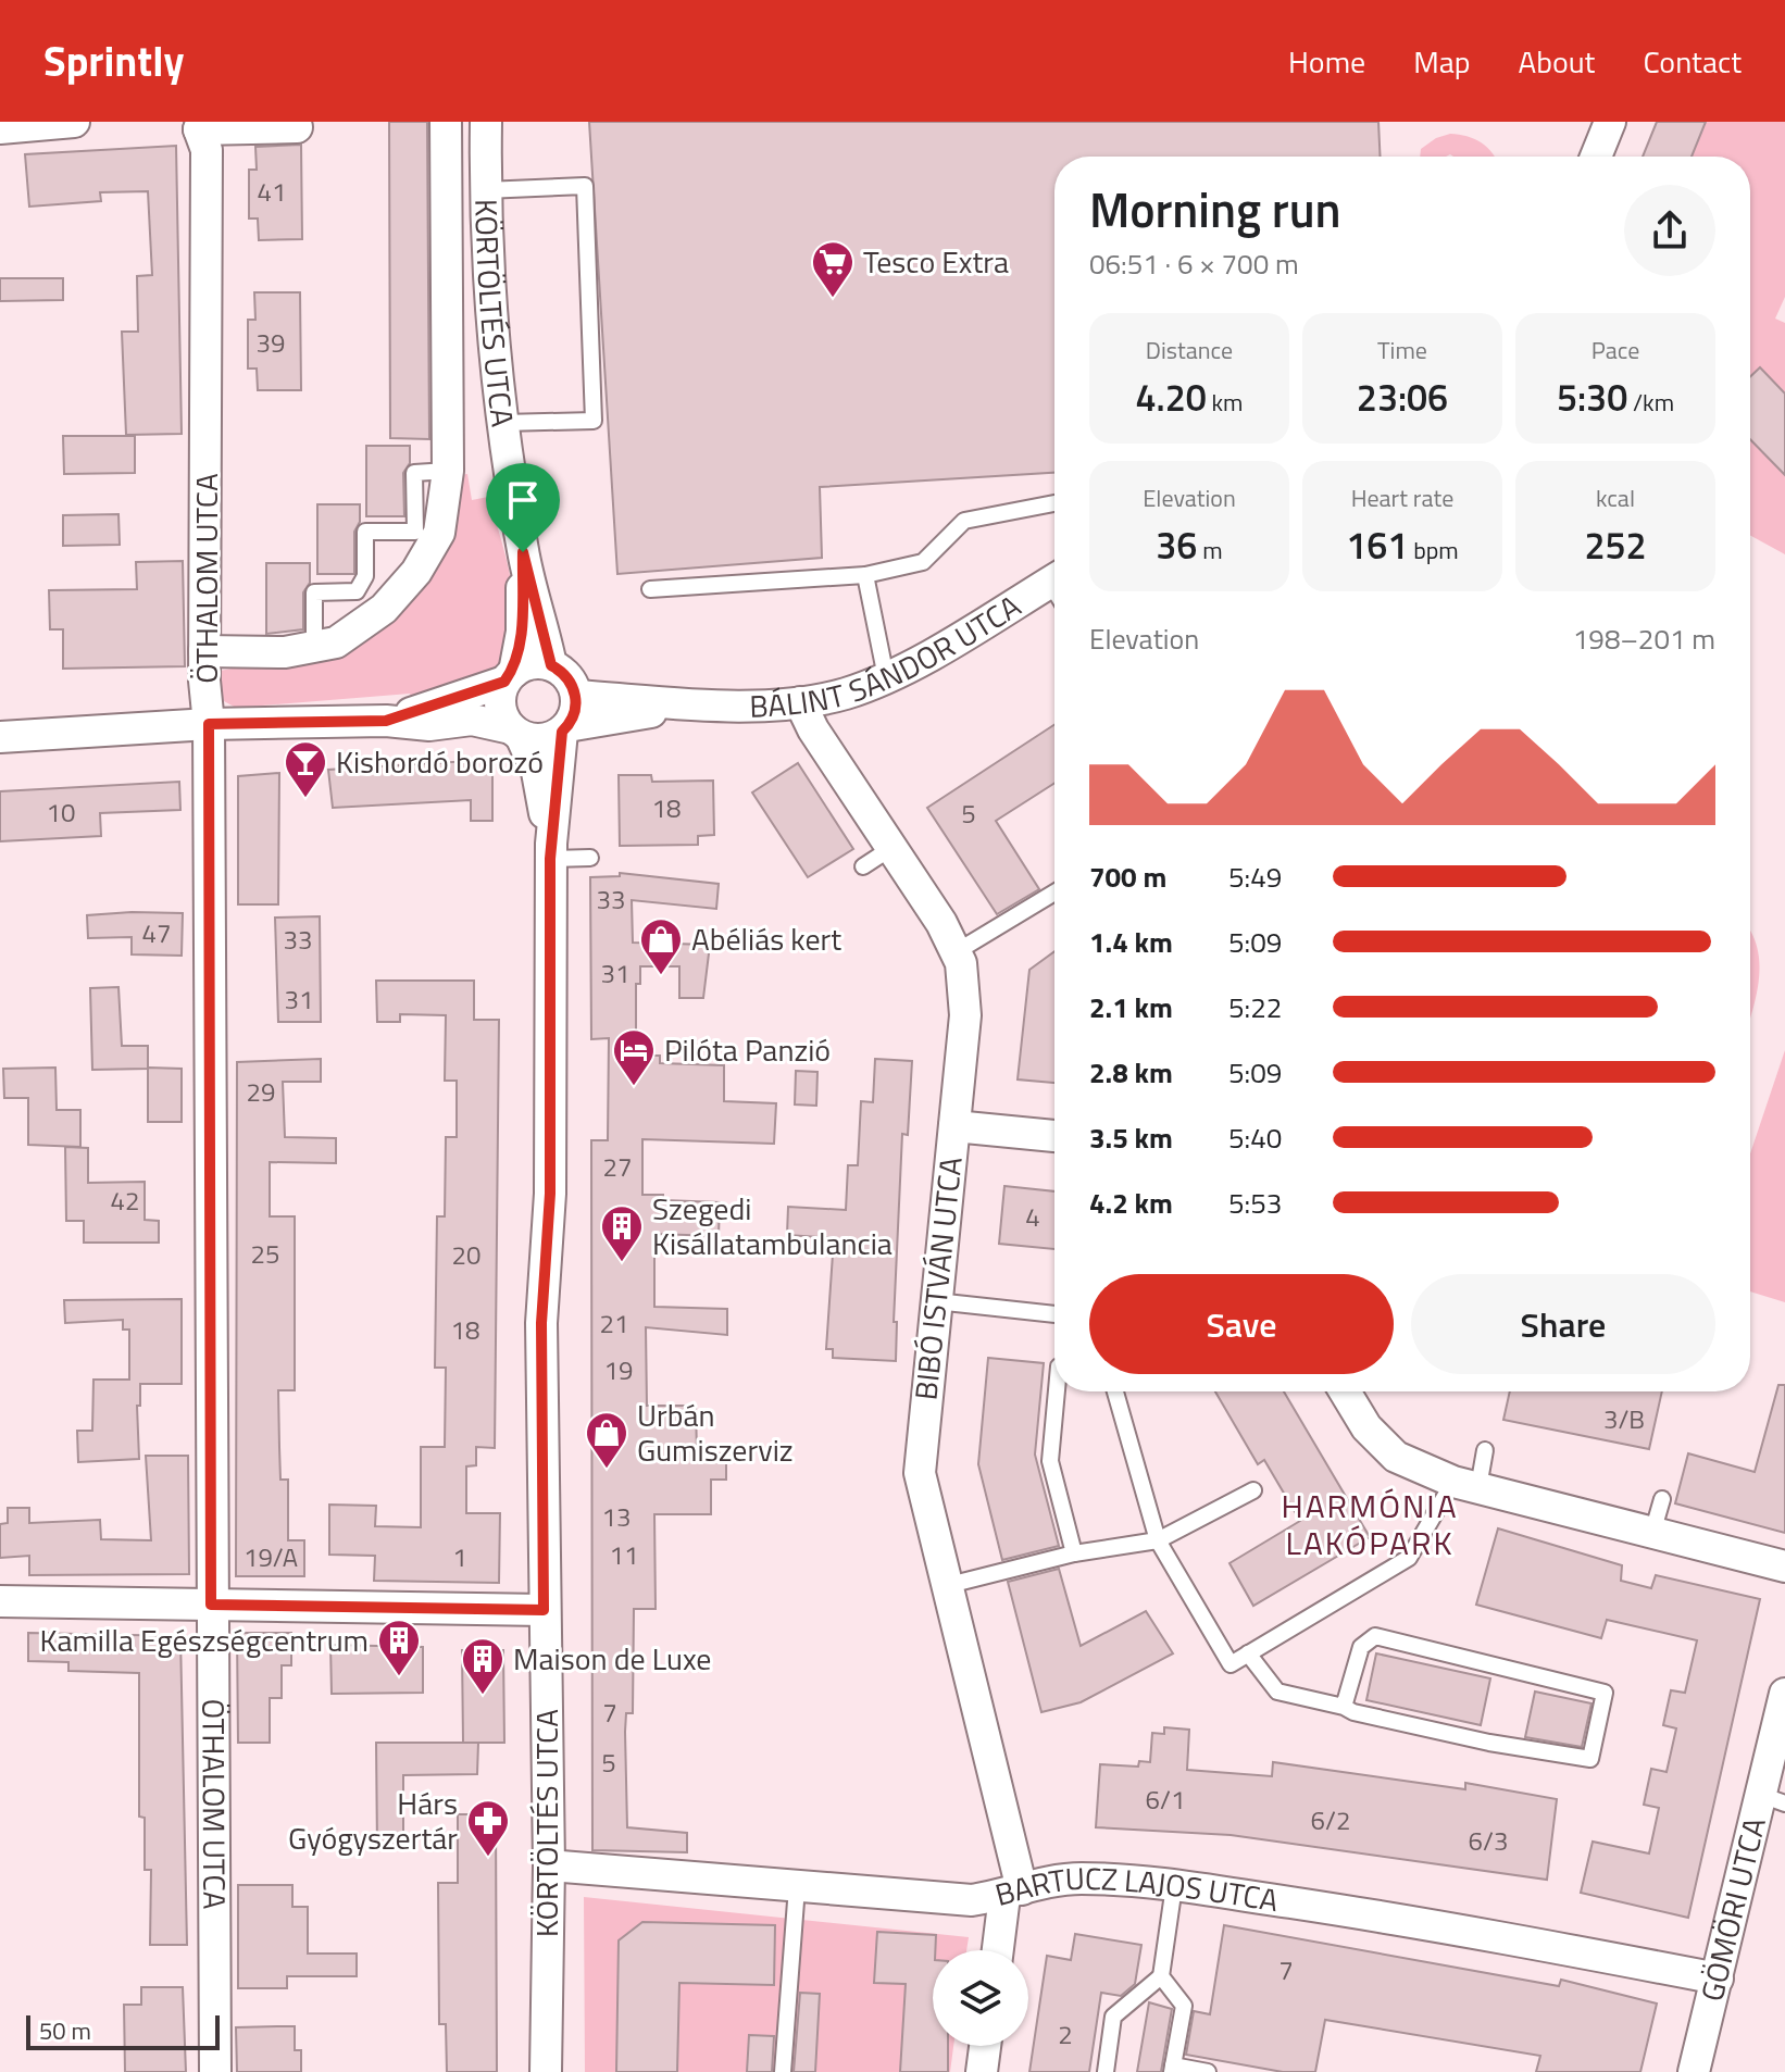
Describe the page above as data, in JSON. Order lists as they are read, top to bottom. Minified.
{"streets":{"street":["KÖRTÖLTÉS UTCA","ÖTHALOM UTCA","BÁLINT SÁNDOR UTCA","BIBÓ ISTVÁN UTCA","BARTUCZ LAJOS UTCA","GÖMÖRI UTCA"]},"crossings":[["KÖRTÖLTÉS UTCA","BÁLINT SÁNDOR UTCA"],["KÖRTÖLTÉS UTCA","BARTUCZ LAJOS UTCA"],["BÁLINT SÁNDOR UTCA","BIBÓ ISTVÁN UTCA"],["BIBÓ ISTVÁN UTCA","BARTUCZ LAJOS UTCA"],["BARTUCZ LAJOS UTCA","GÖMÖRI UTCA"]],"districts":["HARMÓNIA LAKÓPARK"],"places":{"supermarket":["Tesco Extra"],"bar":["Kishordó borozó"],"shop":["Abéliás kert","Urbán Gumiszerviz"],"hotel":["Pilóta Panzió"],"building":["Szegedi Kisállatambulancia","Kamilla Egészségcentrum","Maison de Luxe"],"pharmacy":["Hárs Gyógyszertár"]},"house_numbers":["41","39","18","10","5","33","47","33","31","31","29","27","42","4","25","20","21","18","19","3/B","13","11","19/A","1","7","5","6/1","6/2","6/3","7","2"],"scale_bar":"50 m","page":{"header":"Sprintly","nav":["Home","Map","About","Contact"],"heading":["Morning run","06:51 · 6 × 700 m"],"stats":[["Distance","4.20 km"],["Time","23:06"],["Pace","5:30 /km"],["Elevation","36 m"],["Heart rate","161 bpm"],["kcal","252"]],"chart":["Elevation","198–201 m"],"list":[{"name":"700 m","note":"5:49"},{"name":"1.4 km","note":"5:09"},{"name":"2.1 km","note":"5:22"},{"name":"2.8 km","note":"5:09"},{"name":"3.5 km","note":"5:40"},{"name":"4.2 km","note":"5:53"}],"buttons":["Save","Share"],"scale":"50 m"}}
